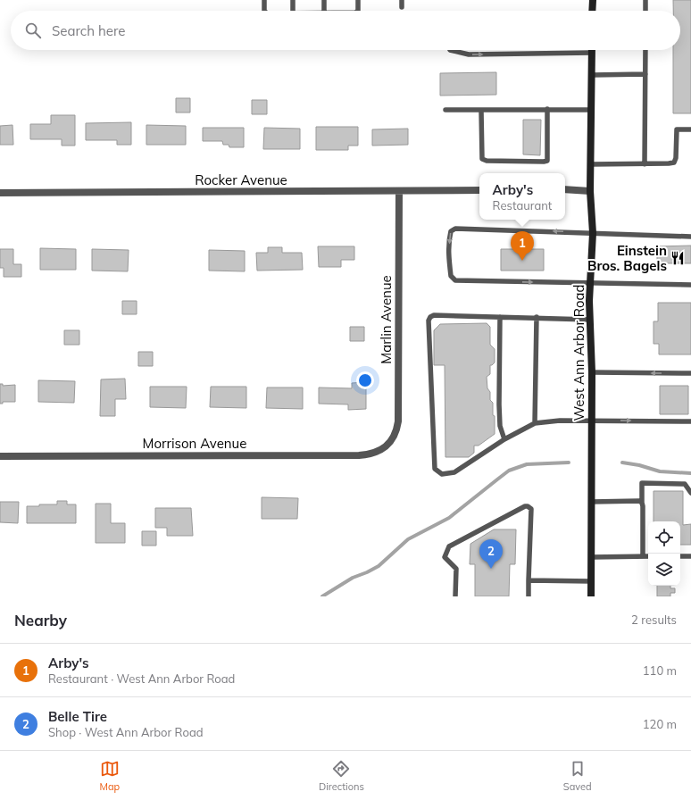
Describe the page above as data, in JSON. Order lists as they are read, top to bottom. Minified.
{"streets":{"main road":["West Ann Arbor Road"],"street":["Rocker Avenue","Marlin Avenue","Morrison Avenue"]},"crossings":[["Rocker Avenue","Marlin Avenue"],["Marlin Avenue","Morrison Avenue"]],"places":{"restaurant":["Einstein Bros. Bagels"]},"page":{"search":"Search here","popup":["Arby's","Restaurant"],"pins":["1","2"],"heading":["Nearby","2 results"],"list":[{"mark":"1","name":"Arby's","note":"Restaurant · West Ann Arbor Road","value":"110 m"},{"mark":"2","name":"Belle Tire","note":"Shop · West Ann Arbor Road","value":"120 m"}],"nav":["Map","Directions","Saved"]}}
